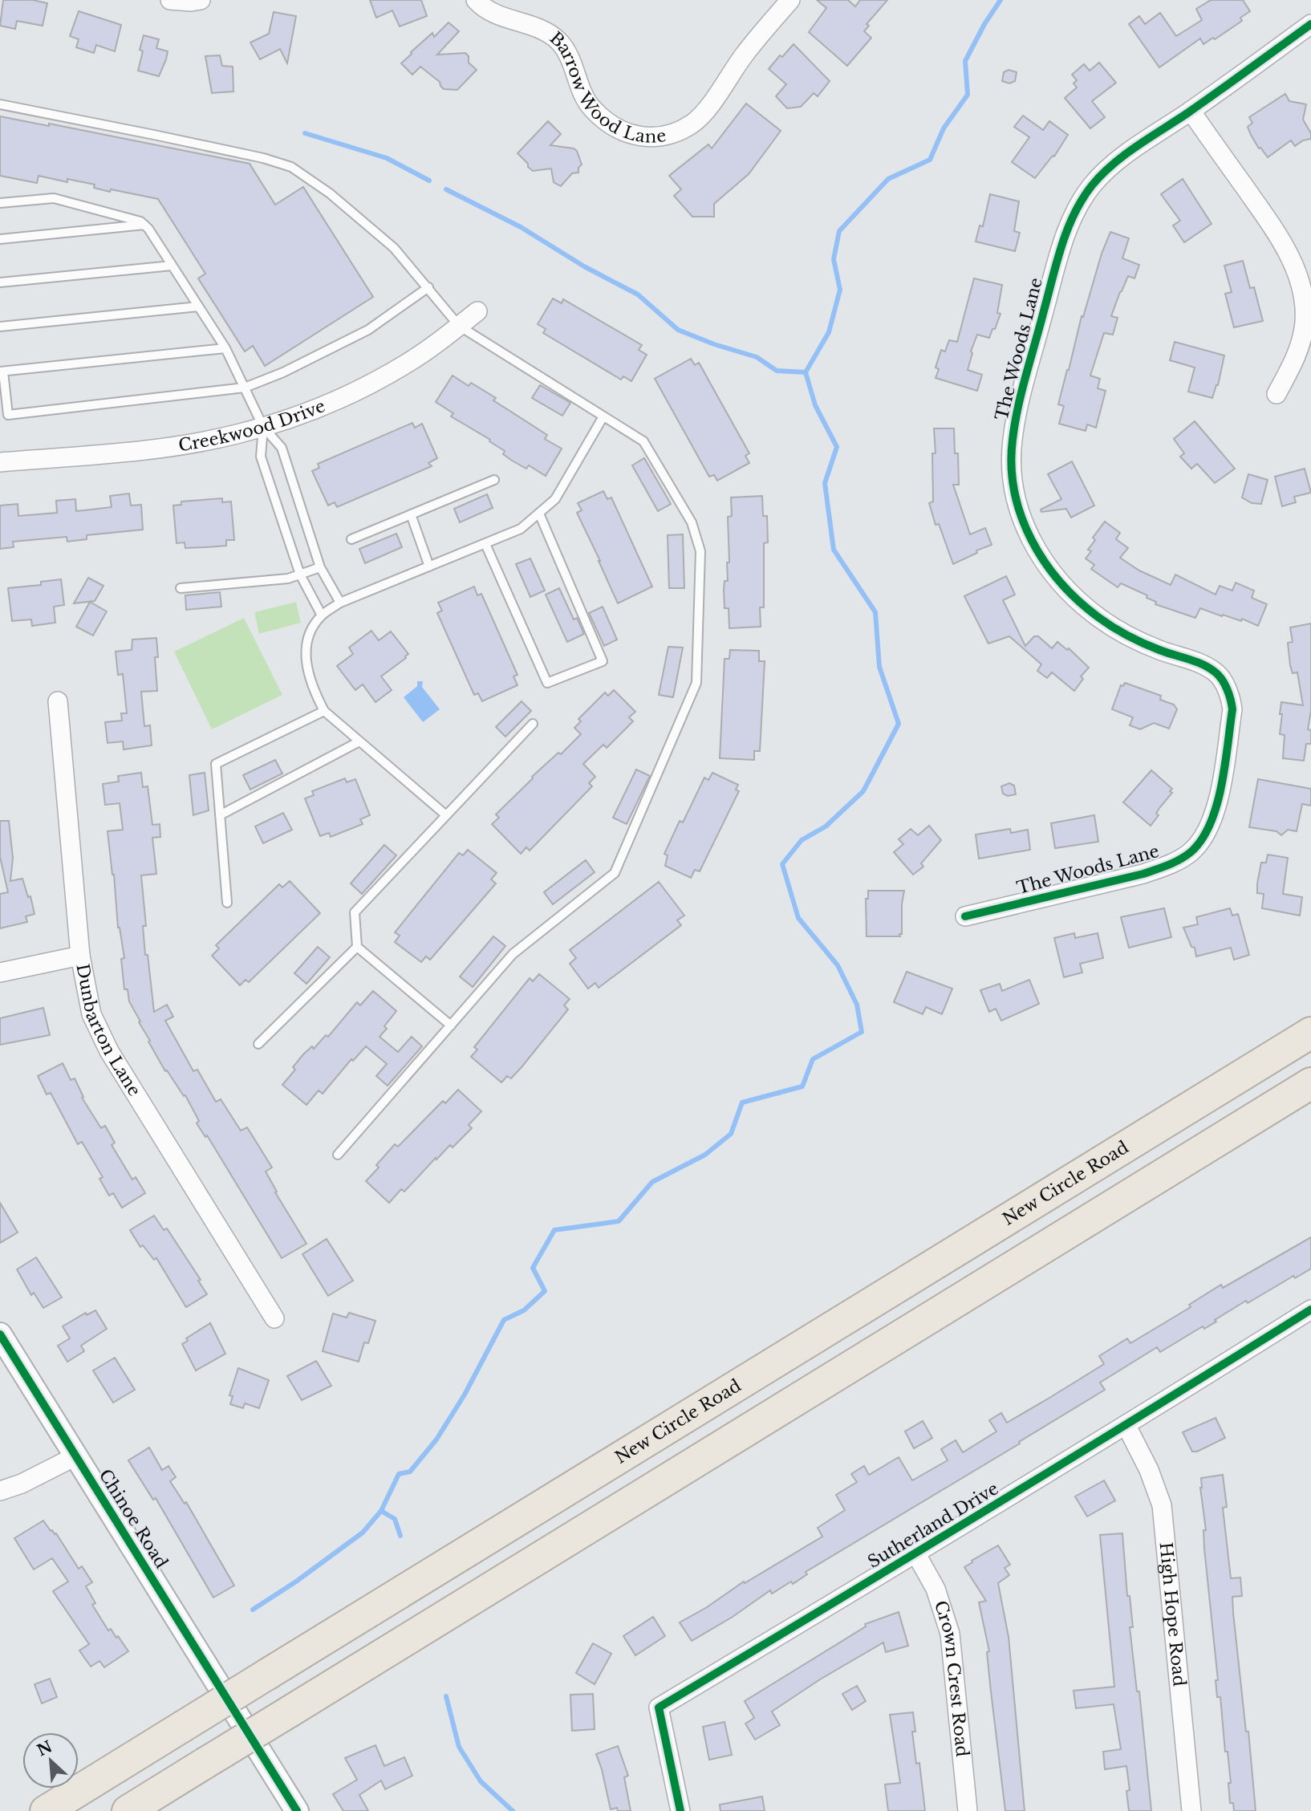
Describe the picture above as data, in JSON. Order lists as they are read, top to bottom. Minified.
{"streets":{"highway":["New Circle Road"],"street":["Barrow Wood Lane","The Woods Lane","Creekwood Drive","Dunbarton Lane","Chinoe Road","Sutherland Drive","High Hope Road","Crown Crest Road"]},"crossings":[["Sutherland Drive","High Hope Road"],["Sutherland Drive","Crown Crest Road"]],"north":"top left"}
